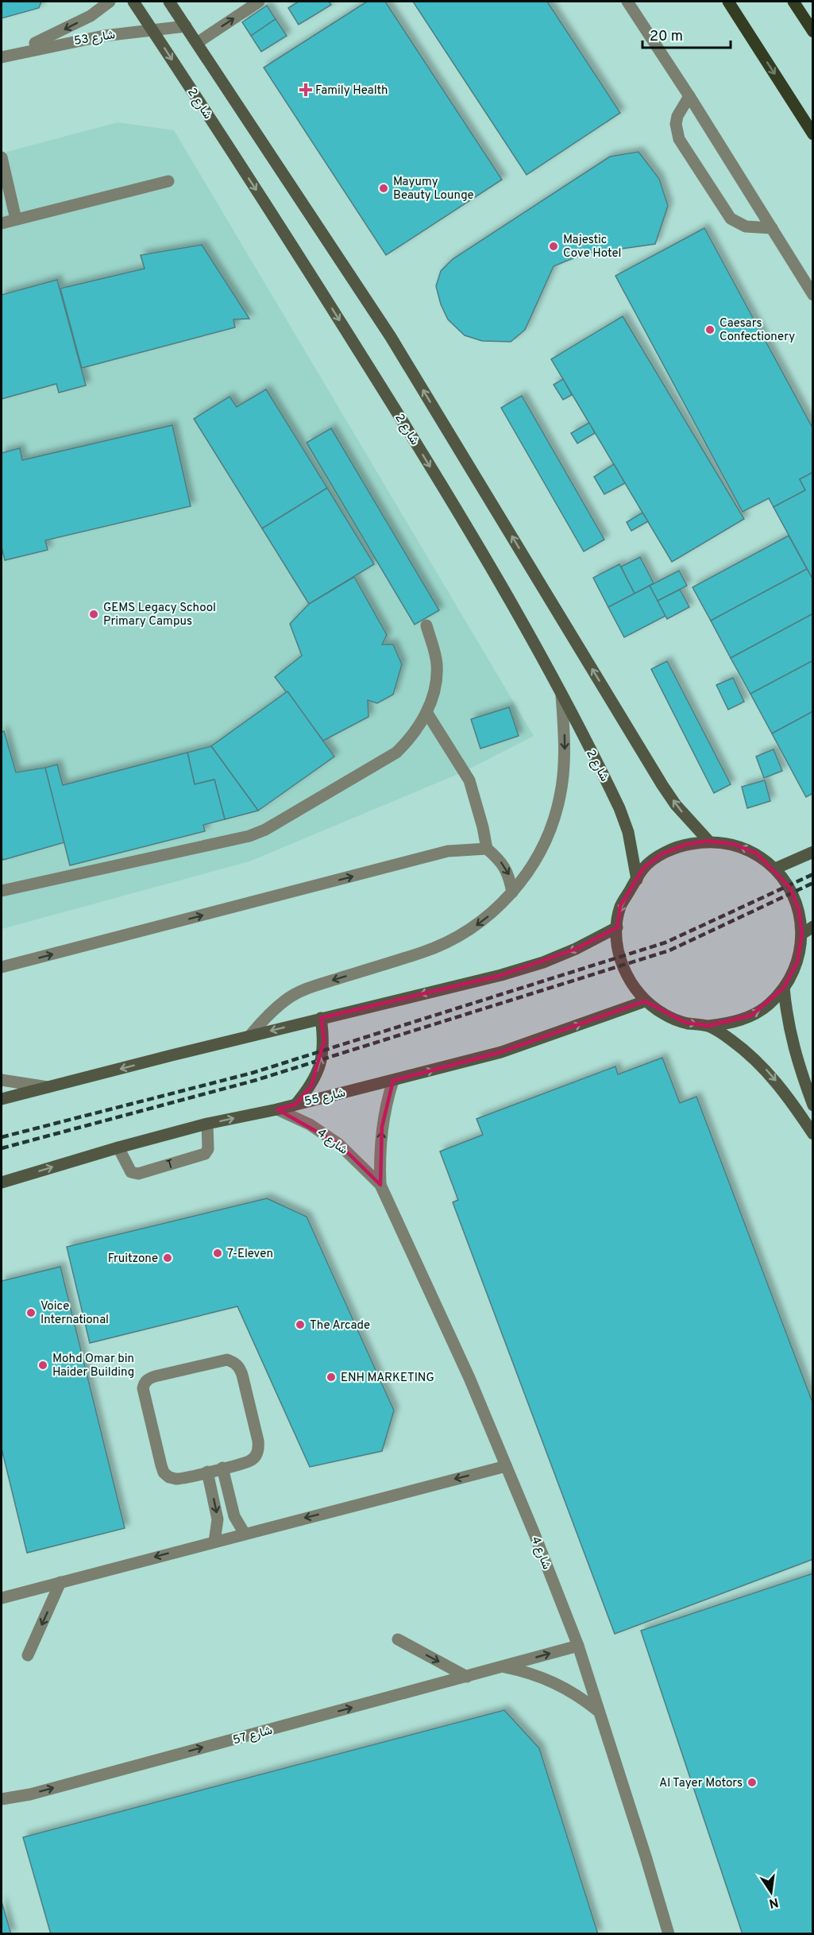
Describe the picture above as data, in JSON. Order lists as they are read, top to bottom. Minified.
{"streets":{"street":["شارع 53","شارع 2","شارع 55","شارع 4","T","شارع 57"]},"crossings":[["شارع 53","شارع 2"],["شارع 55","شارع 4"],["شارع 55","T"],["شارع 4","شارع 57"]],"one_way":["شارع 57"],"places":{"health":["Family Health"],"other":["Mayumy Beauty Lounge","Majestic Cove Hotel","Caesars Confectionery","GEMS Legacy School Primary Campus","7-Eleven","Fruitzone","Voice International","The Arcade","Mohd Omar bin Haider Building","ENH MARKETING","Al Tayer Motors"]},"scale_bar":"20 m","north":"bottom"}
